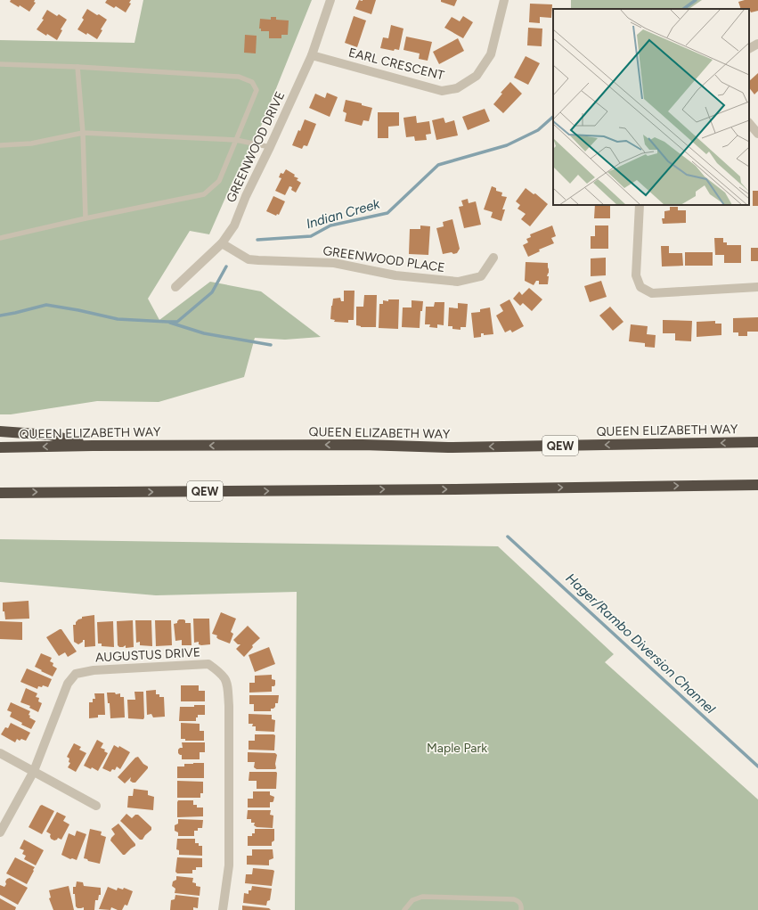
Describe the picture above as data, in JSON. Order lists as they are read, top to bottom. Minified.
{"streets":{"highway":["QUEEN ELIZABETH WAY","QEW"],"street":["EARL CRESCENT","GREENWOOD DRIVE","GREENWOOD PLACE","AUGUSTUS DRIVE"]},"crossings":[["EARL CRESCENT","GREENWOOD DRIVE"],["GREENWOOD DRIVE","GREENWOOD PLACE"]],"water":["Indian Creek","Hager/Rambo Diversion Channel"],"parks":["Maple Park"]}
